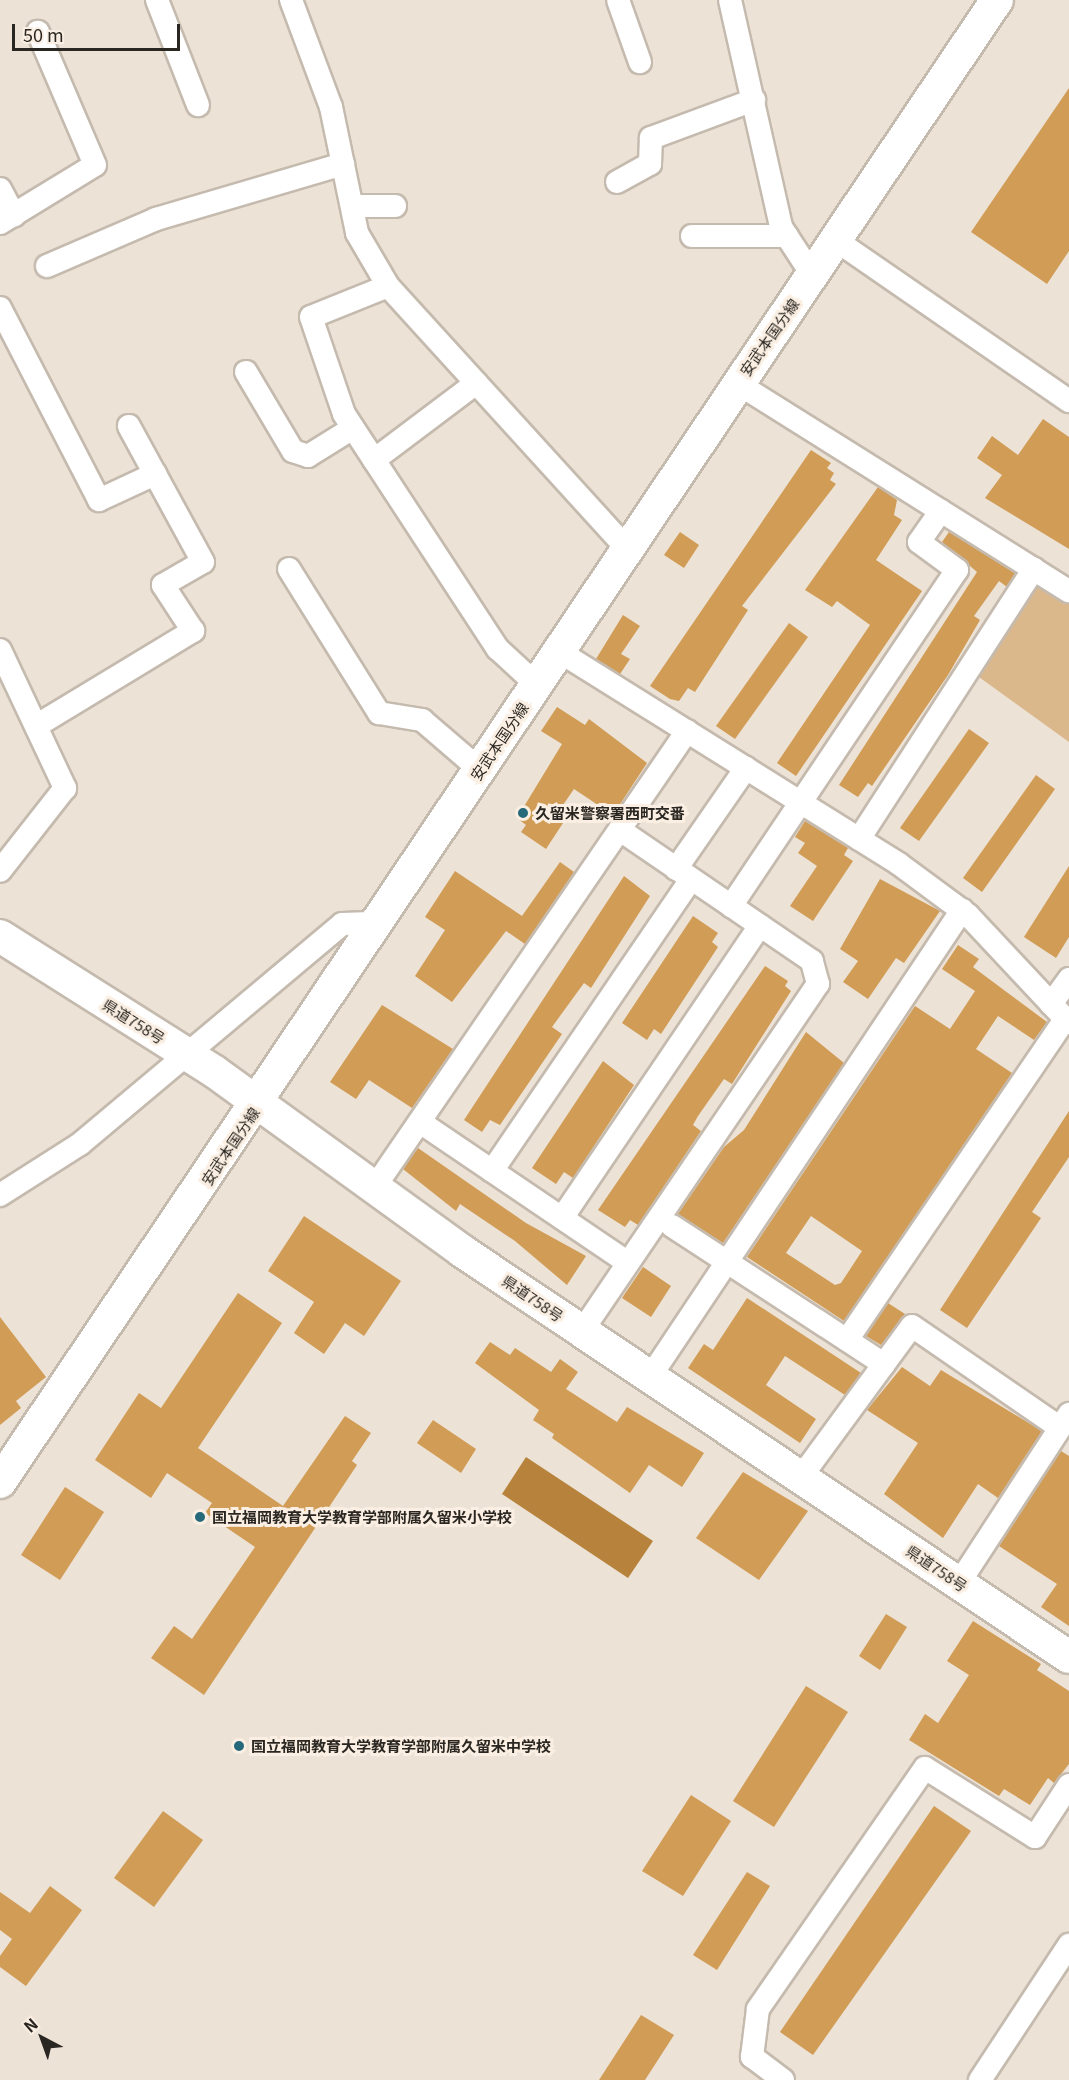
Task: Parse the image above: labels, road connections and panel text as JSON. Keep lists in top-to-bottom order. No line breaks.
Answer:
{"streets":{"main road":["安武本国分線","県道758号"]},"crossings":[["安武本国分線","県道758号"]],"places":["久留米警察署西町交番","国立福岡教育大学教育学部附属久留米小学校","国立福岡教育大学教育学部附属久留米中学校"],"scale_bar":"50 m","north":"top left"}
